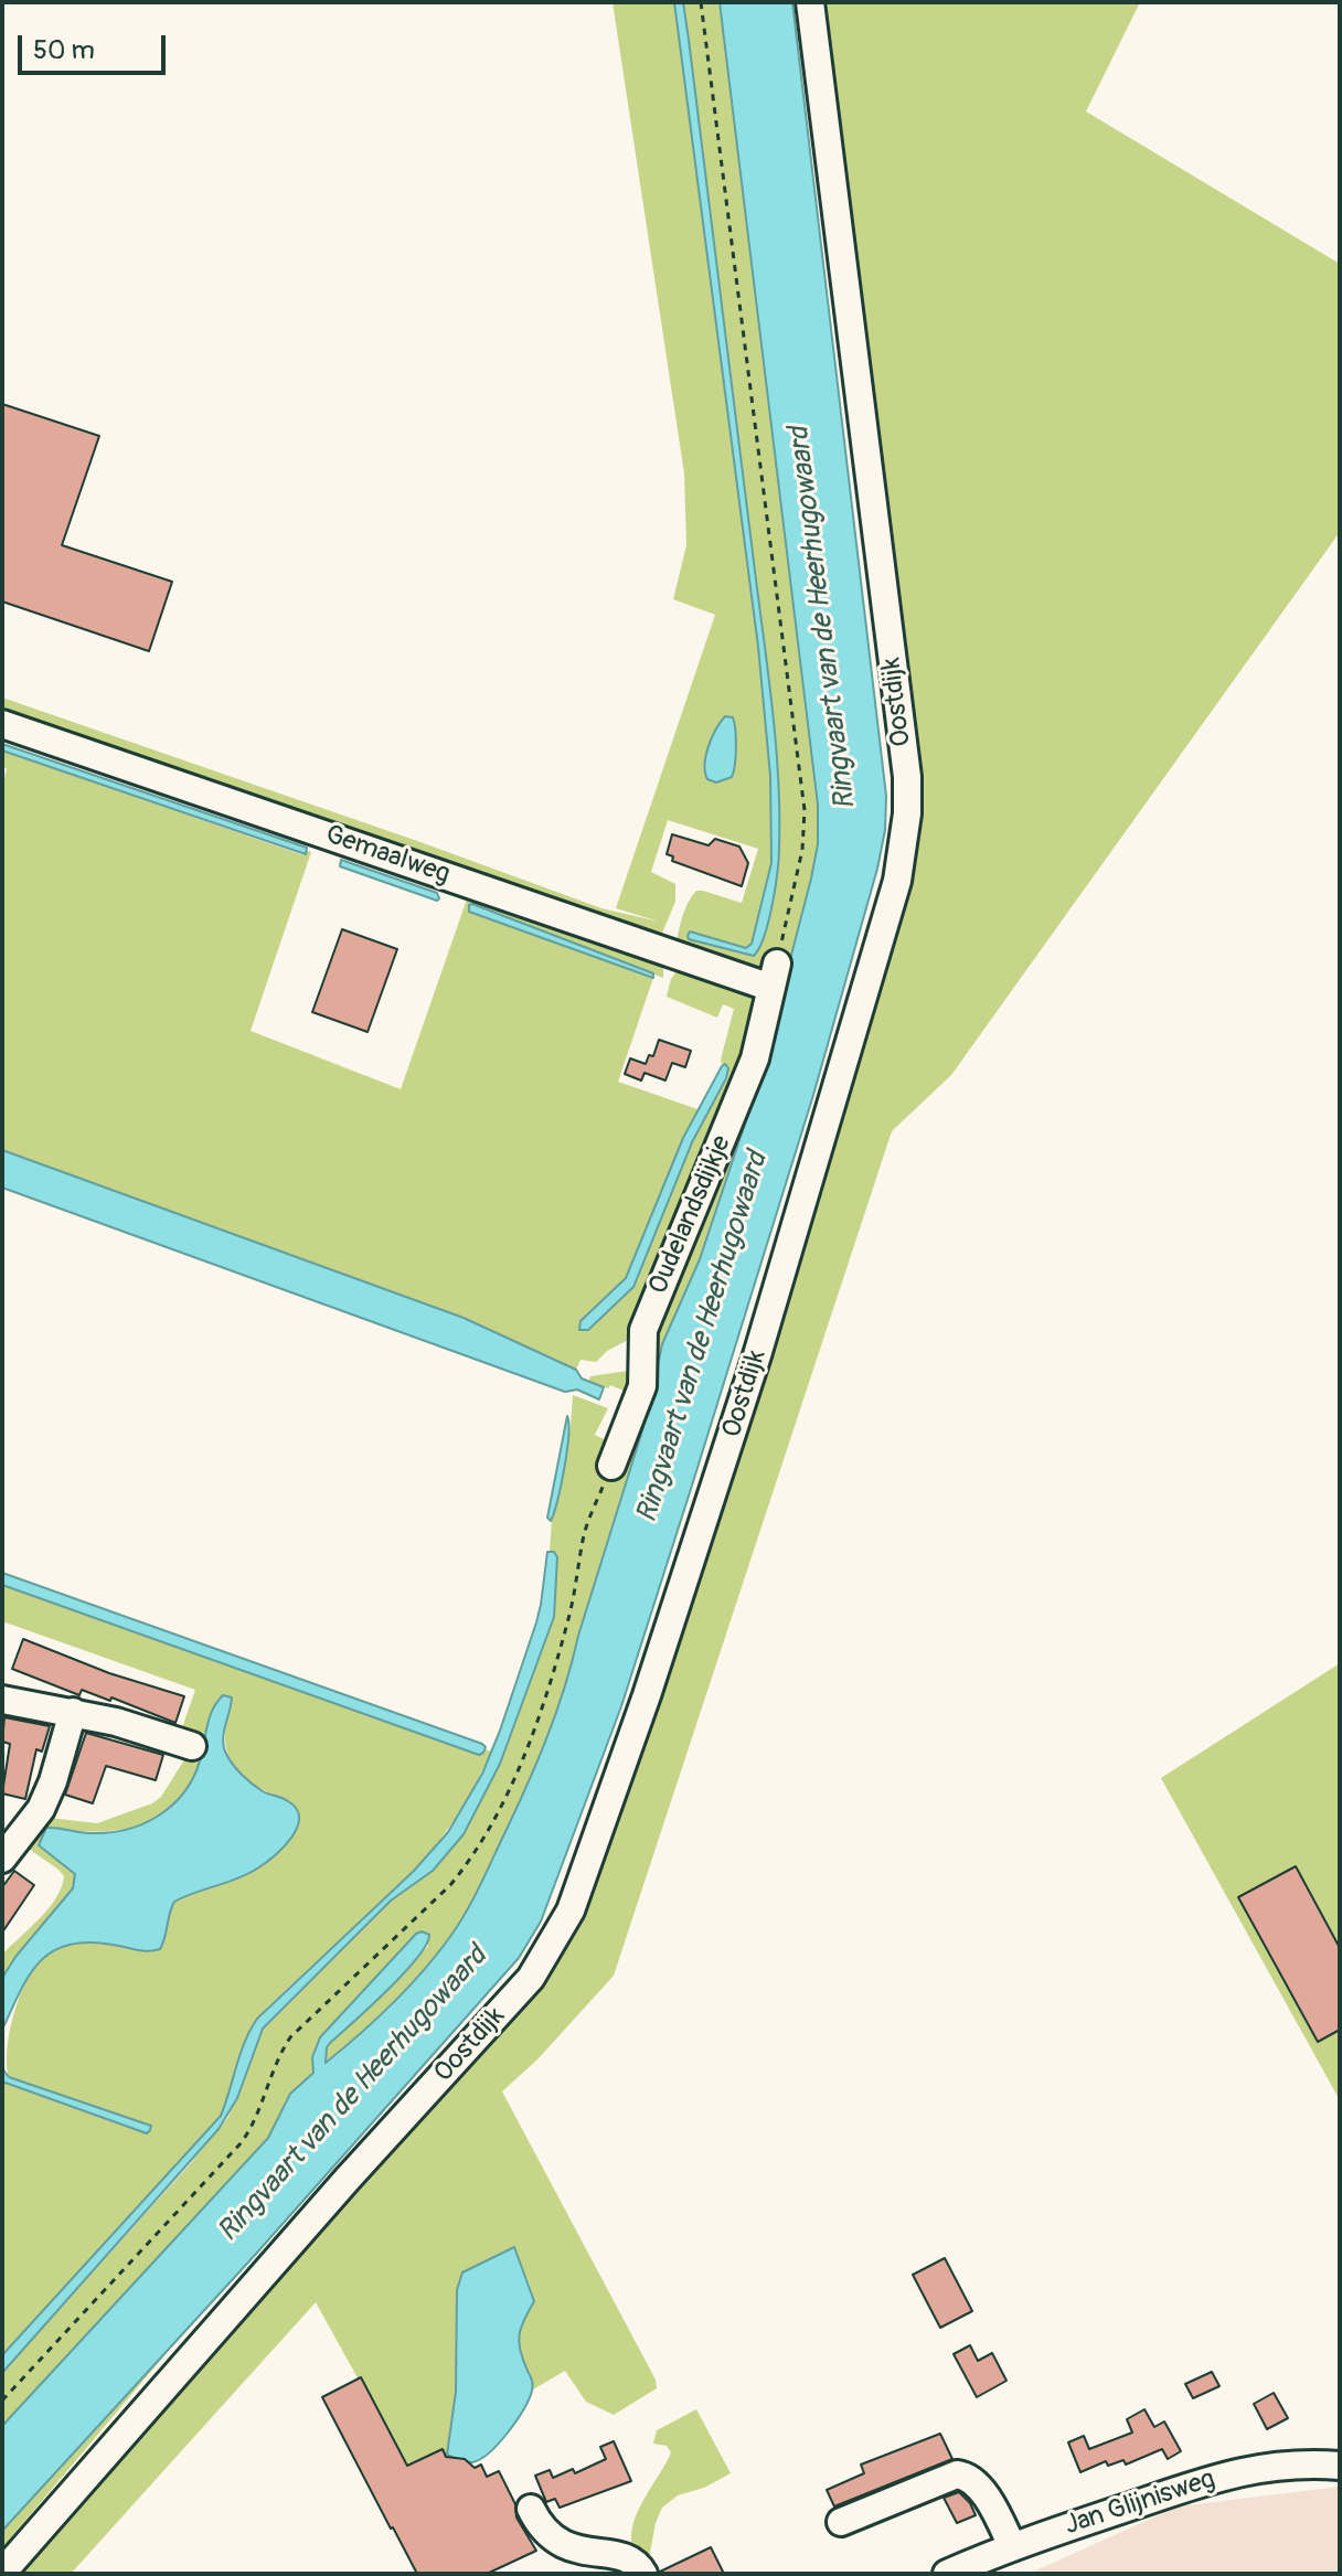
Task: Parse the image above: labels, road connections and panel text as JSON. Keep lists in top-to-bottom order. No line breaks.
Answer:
{"streets":{"street":["Oostdijk","Gemaalweg","Oudelandsdijkje","Jan Glijnisweg"]},"crossings":[["Gemaalweg","Oudelandsdijkje"]],"water":["Ringvaart van de Heerhugowaard"],"scale_bar":"50 m"}
